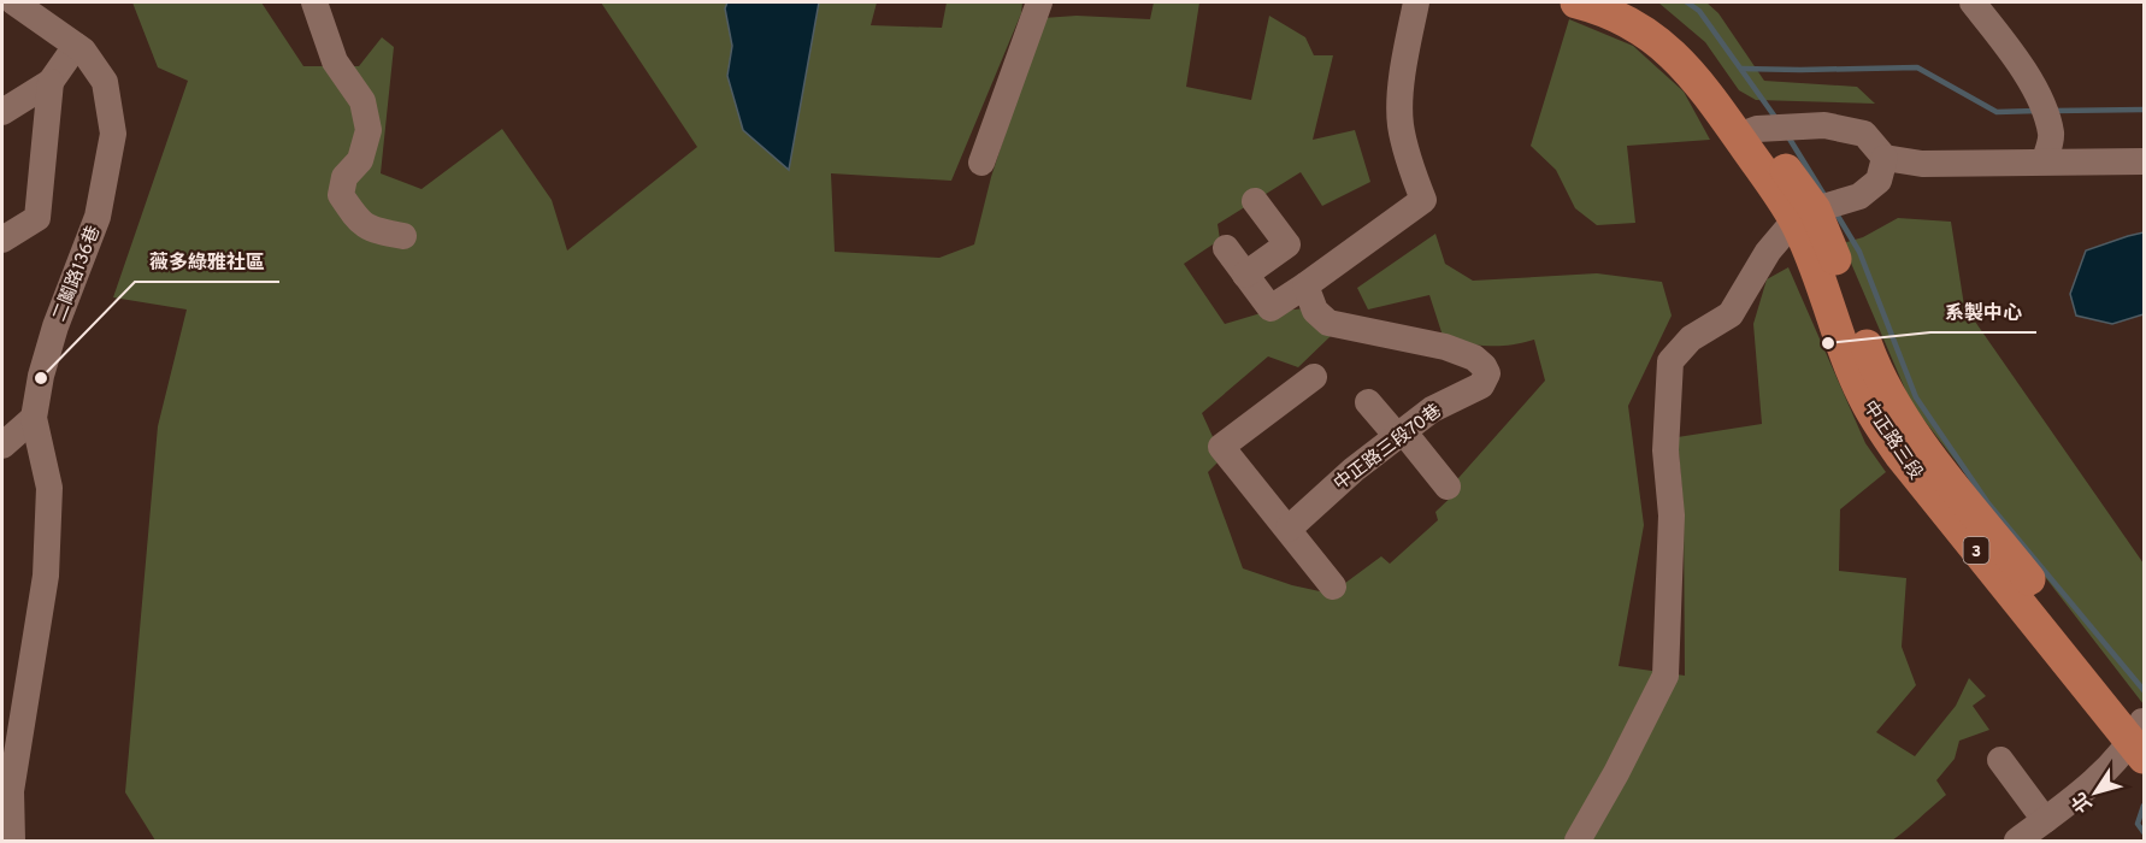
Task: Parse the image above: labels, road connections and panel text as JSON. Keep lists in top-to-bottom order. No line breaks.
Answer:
{"streets":{"main road":["中正路三段","3"],"street":["二鬮路136巷","中正路三段70巷"]},"places":["系製中心","薇多綠雅社區"],"north":"bottom left"}
